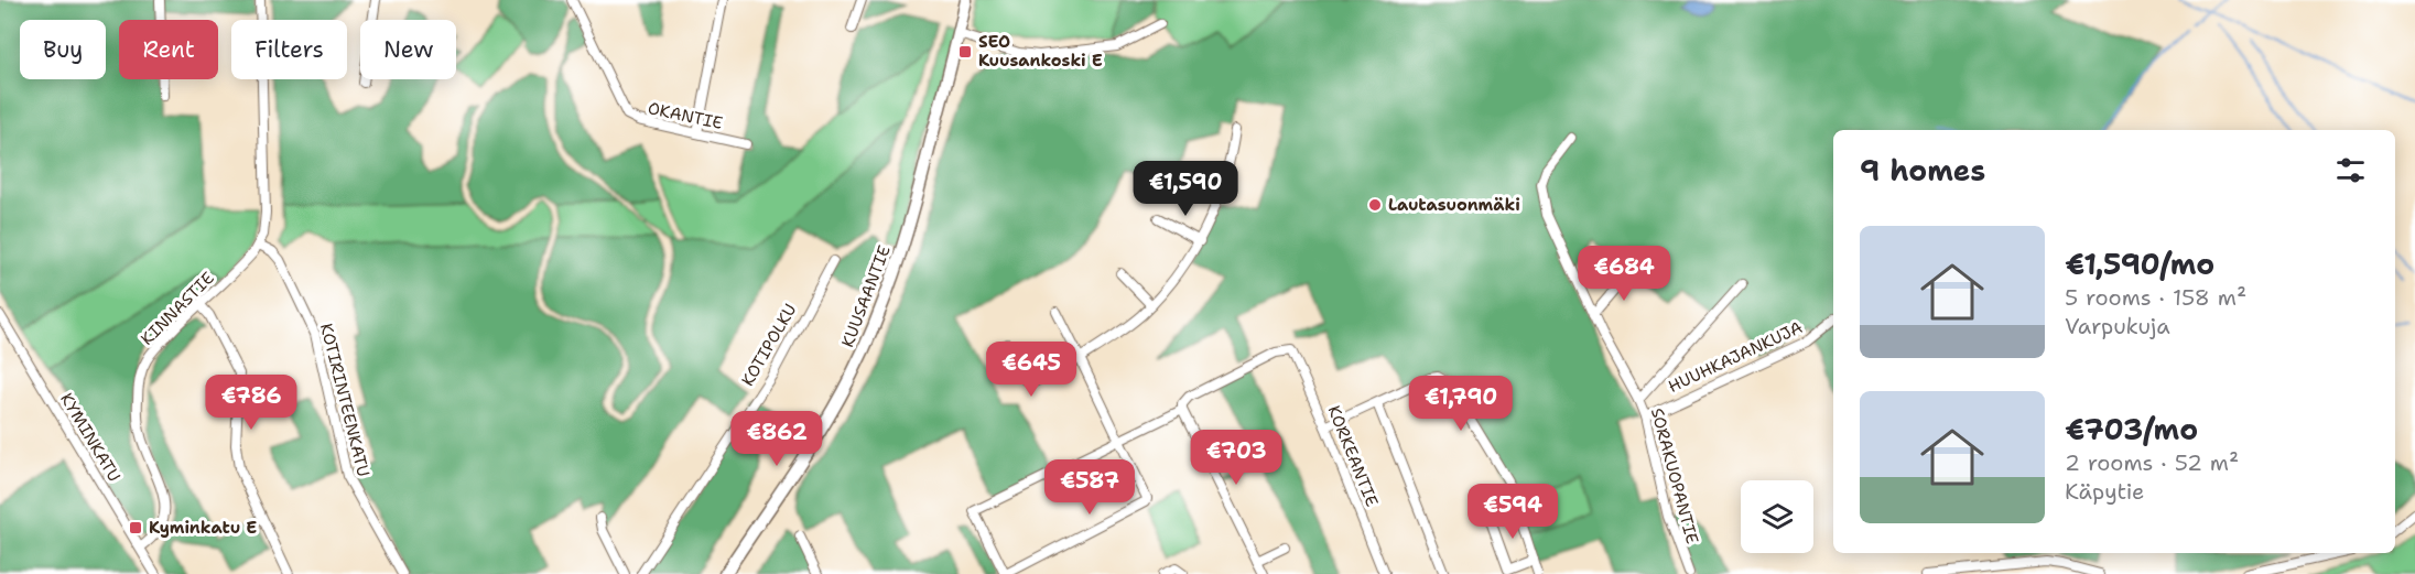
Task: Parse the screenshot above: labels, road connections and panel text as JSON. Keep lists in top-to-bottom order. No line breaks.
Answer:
{"streets":{"main road":["KUUSAANTIE"],"street":["OKANTIE","KINNASTIE","KOTIPOLKU","HUUHKAJANKUJA","KOTIRINTEENKATU","KYMINKATU","KORKEANTIE","SORAKUOPANTIE"]},"crossings":[["KINNASTIE","KOTIRINTEENKATU"],["KINNASTIE","KYMINKATU"],["HUUHKAJANKUJA","SORAKUOPANTIE"]],"places":{"transit":["SEO Kuusankoski E","Kyminkatu E"],"other":["Lautasuonmäki"]},"page":{"chip":["Buy","Rent","Filters","New"],"heading":"9 homes","price":["€1,590","€684","€645","€786","€1,790","€862","€703","€587","€594"],"list":[{"name":"€1,590/mo","note":"5 rooms · 158 m² · Varpukuja"},{"name":"€703/mo","note":"2 rooms · 52 m² · Käpytie"}]}}
